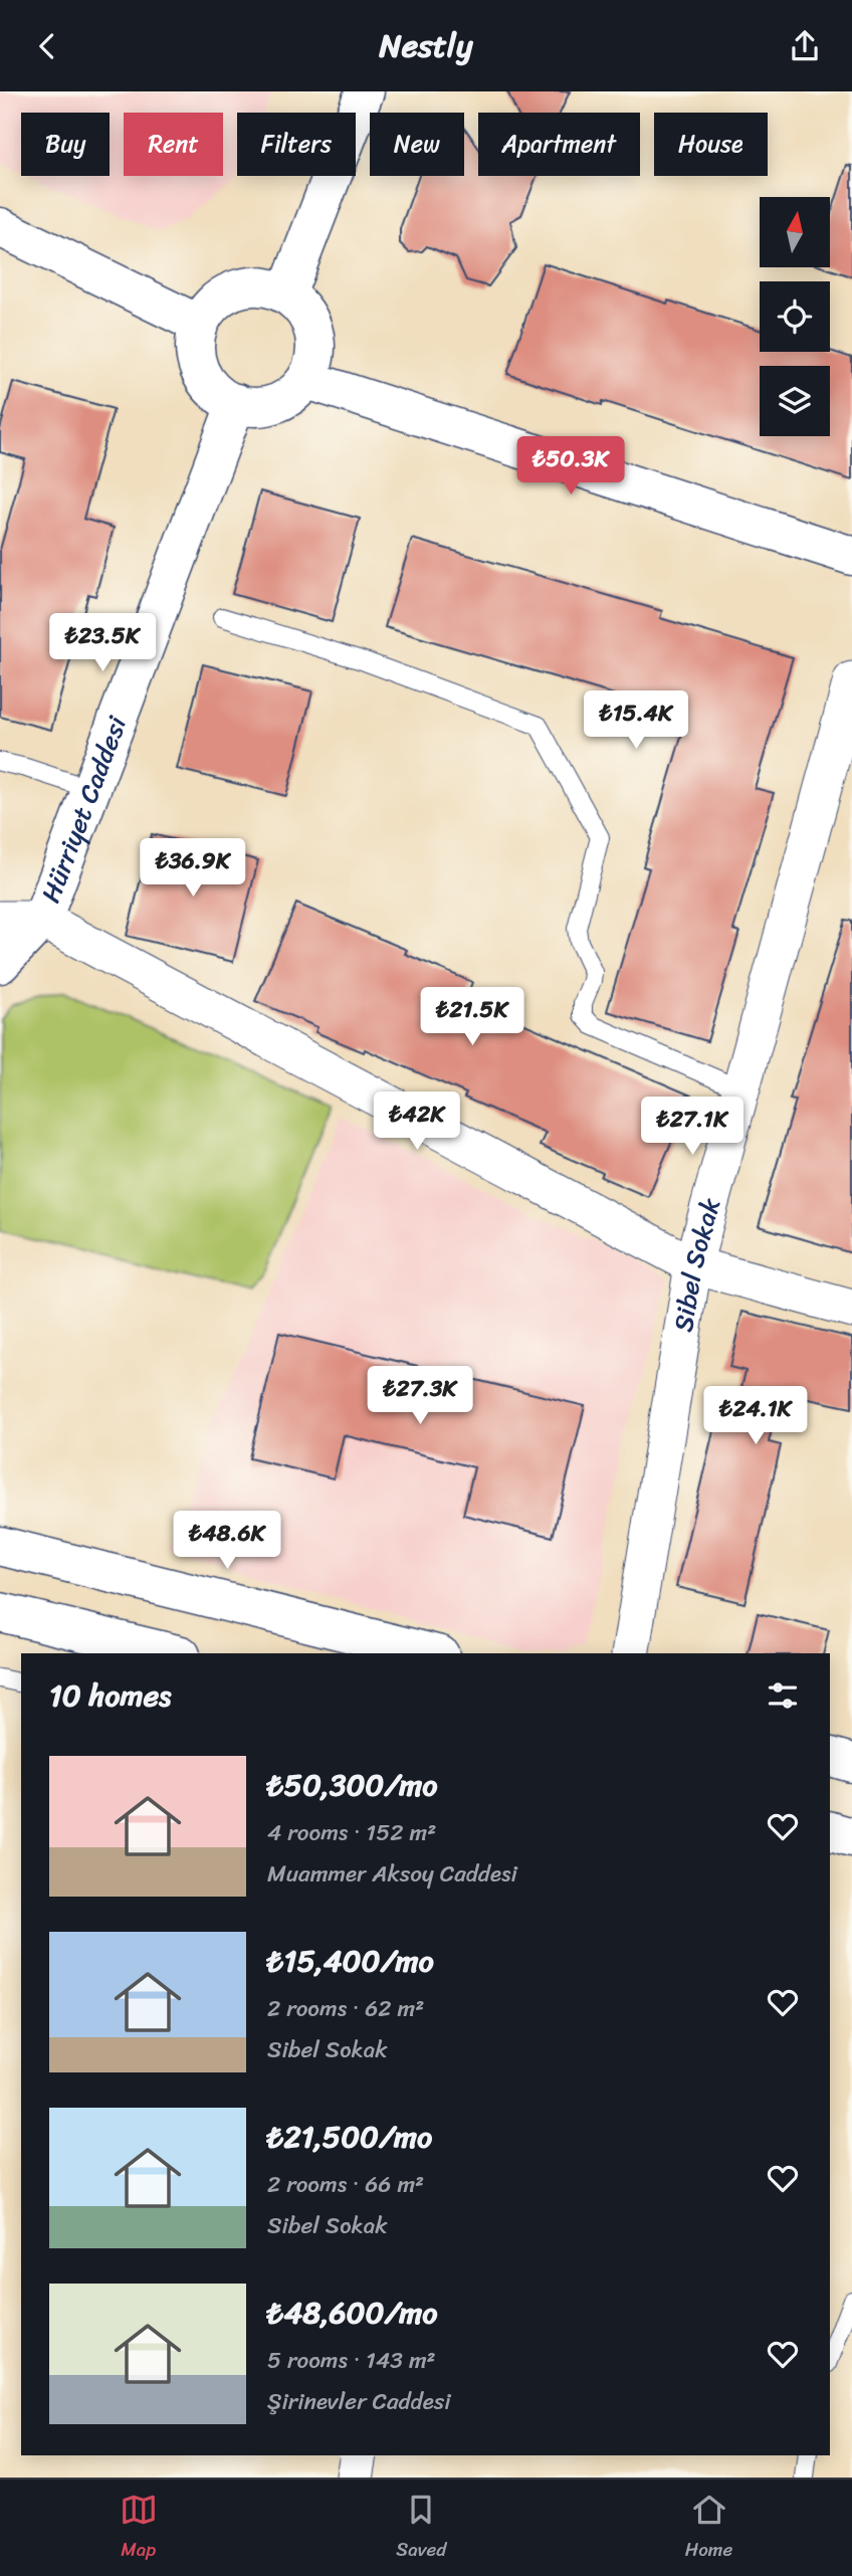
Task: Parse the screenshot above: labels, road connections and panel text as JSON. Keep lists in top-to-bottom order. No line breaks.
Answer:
{"streets":{"main road":["Hürriyet Caddesi"],"street":["Sibel Sokak"]},"north":"top","page":{"header":"Nestly","chip":["Buy","Rent","Filters","New","Apartment","House"],"price":["₺50.3K","₺23.5K","₺15.4K","₺36.9K","₺21.5K","₺42K","₺27.1K","₺27.3K","₺24.1K","₺48.6K"],"heading":"10 homes","list":[{"name":"₺50,300/mo","note":"4 rooms · 152 m² · Muammer Aksoy Caddesi"},{"name":"₺15,400/mo","note":"2 rooms · 62 m² · Sibel Sokak"},{"name":"₺21,500/mo","note":"2 rooms · 66 m² · Sibel Sokak"},{"name":"₺48,600/mo","note":"5 rooms · 143 m² · Şirinevler Caddesi"}],"tabs":["Map","Saved","Home"]}}
